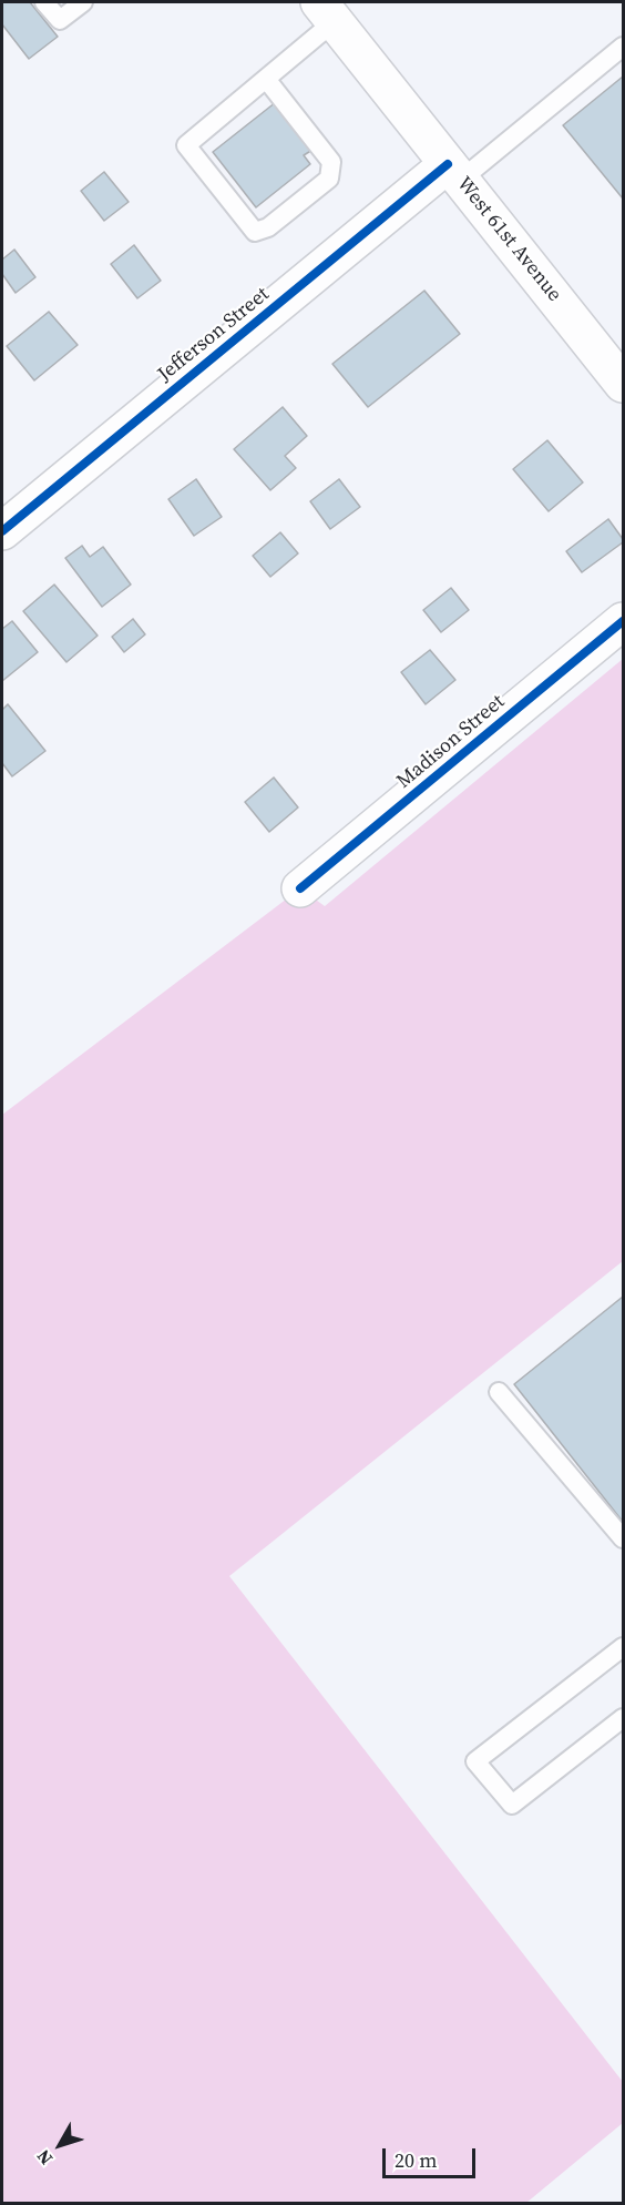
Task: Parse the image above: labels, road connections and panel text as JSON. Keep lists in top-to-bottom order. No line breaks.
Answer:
{"streets":{"street":["West 61st Avenue","Jefferson Street","Madison Street"]},"crossings":[["West 61st Avenue","Jefferson Street"]],"scale_bar":"20 m","north":"bottom left"}
